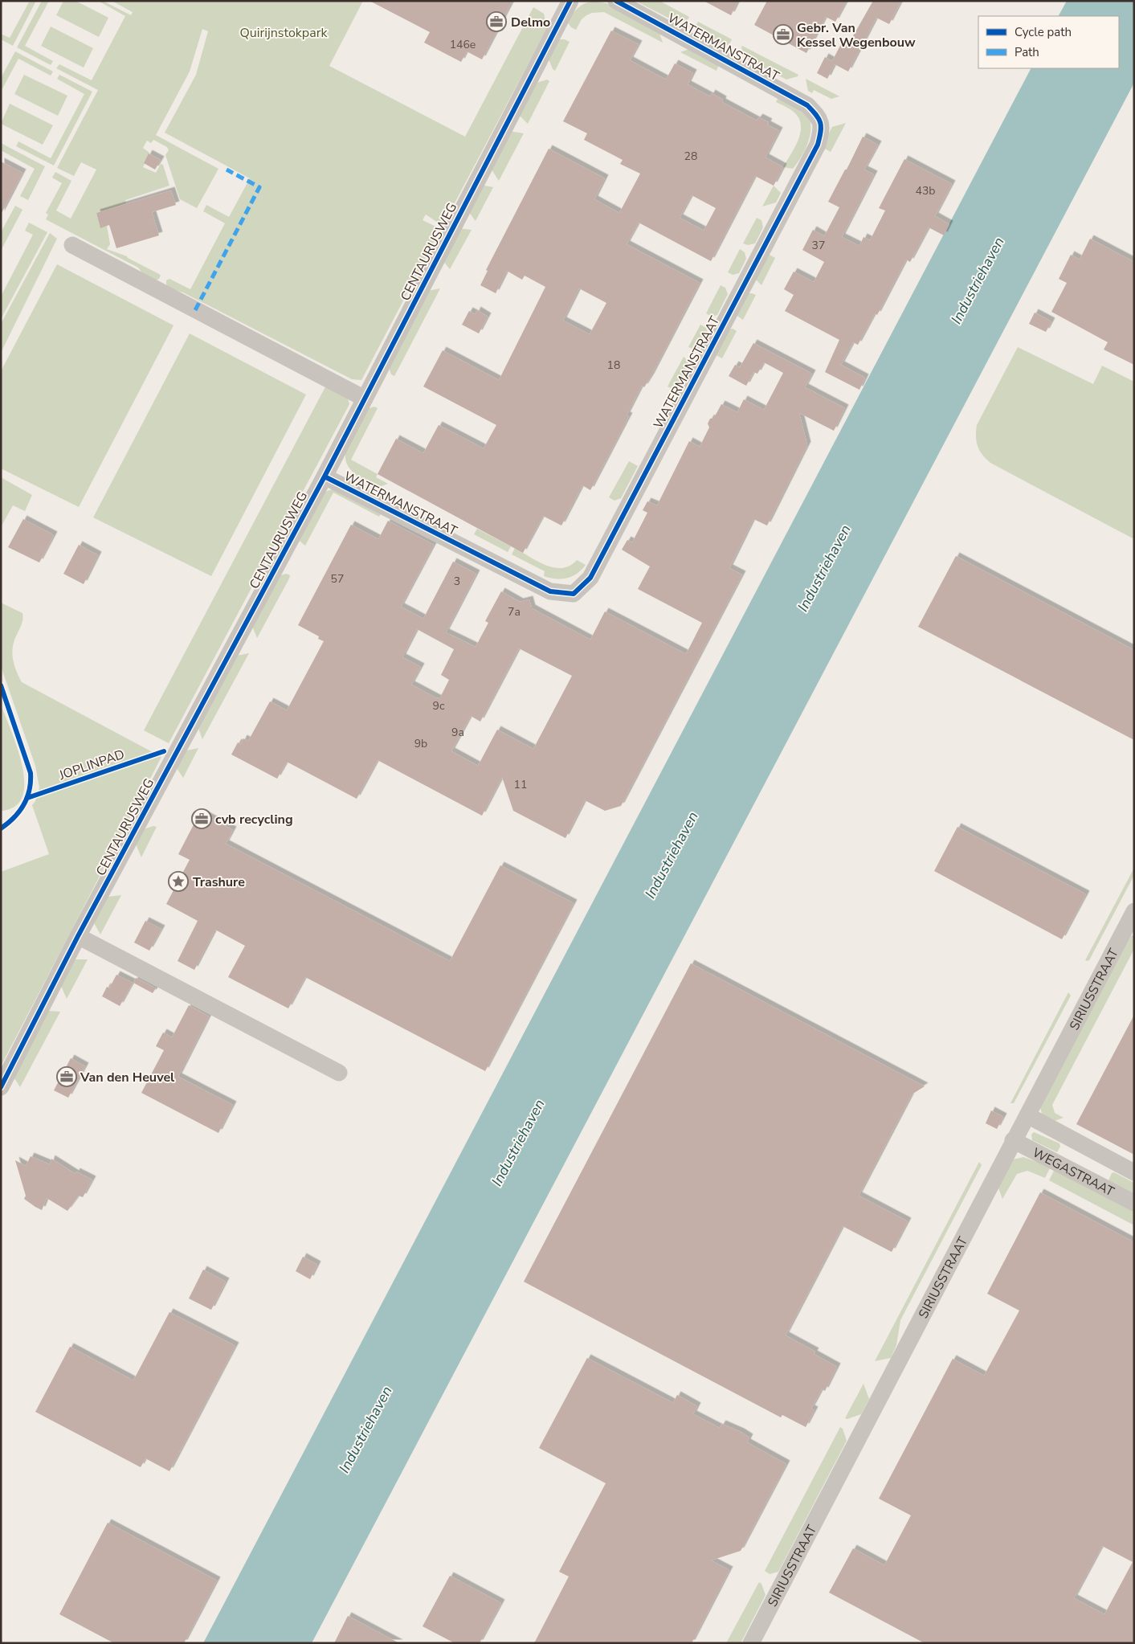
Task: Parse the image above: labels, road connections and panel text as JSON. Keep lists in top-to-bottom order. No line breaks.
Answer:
{"streets":{"street":["WATERMANSTRAAT","CENTAURUSWEG","SIRIUSSTRAAT","WEGASTRAAT"],"cycle path":["JOPLINPAD"]},"crossings":[["WATERMANSTRAAT","CENTAURUSWEG"],["SIRIUSSTRAAT","WEGASTRAAT"]],"water":["Industriehaven"],"parks":["Quirijnstokpark"],"places":{"office":["Delmo","Gebr. Van Kessel Wegenbouw","cvb recycling","Van den Heuvel"],"place":["Trashure"]},"house_numbers":["146e","28","43b","37","18","57","3","7a","9c","9a","9b","11"],"legend":["Cycle path","Path"]}
